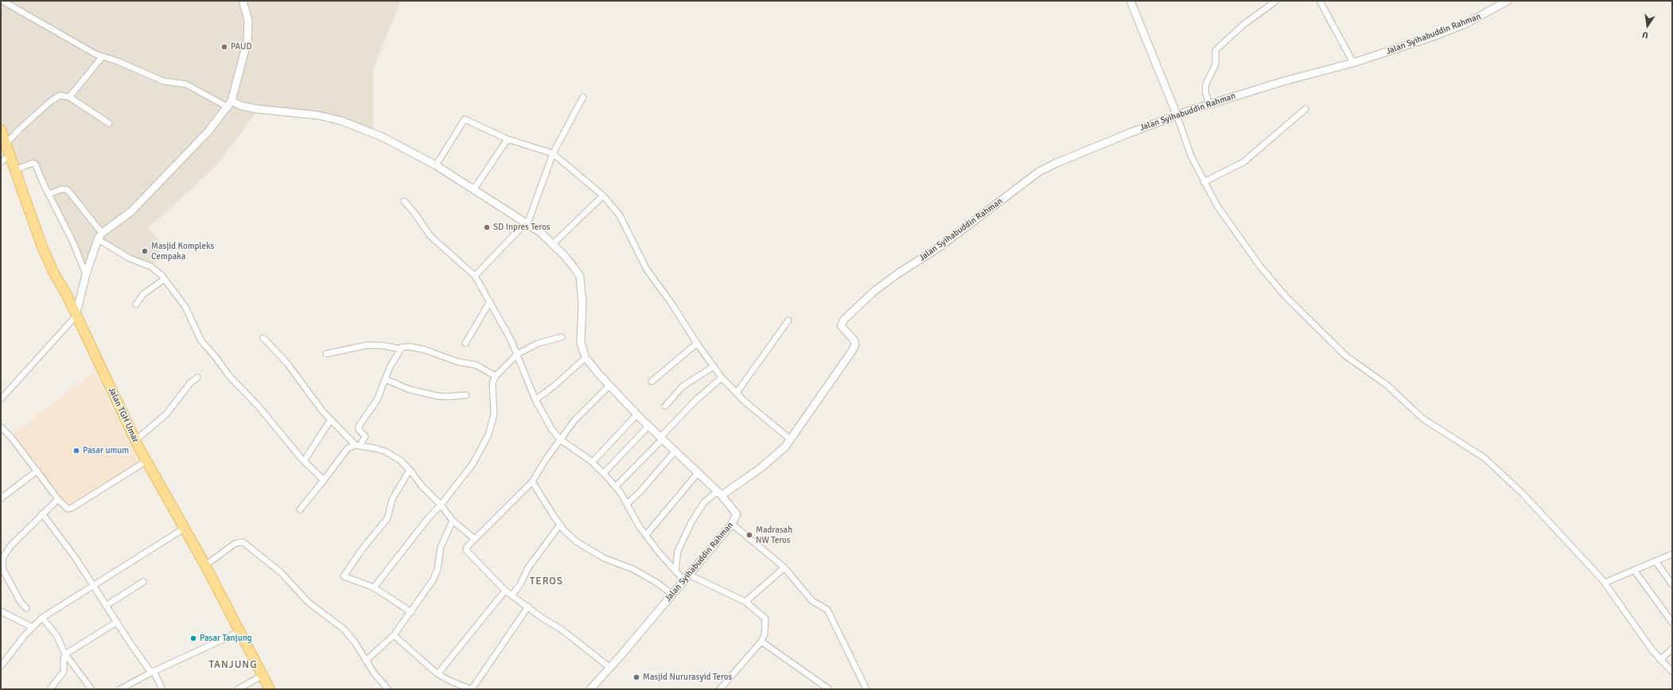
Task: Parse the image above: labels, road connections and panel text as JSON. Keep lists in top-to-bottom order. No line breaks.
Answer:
{"streets":{"main road":["Jalan TGH Umar"],"street":["Jalan Syihabuddin Rahman"]},"districts":["TEROS","TANJUNG"],"places":["PAUD","SD Inpres Teros","Masjid Kompleks Cempaka","Pasar umum","Madrasah NW Teros","Pasar Tanjung","Masjid Nururasyid Teros"],"north":"bottom"}
